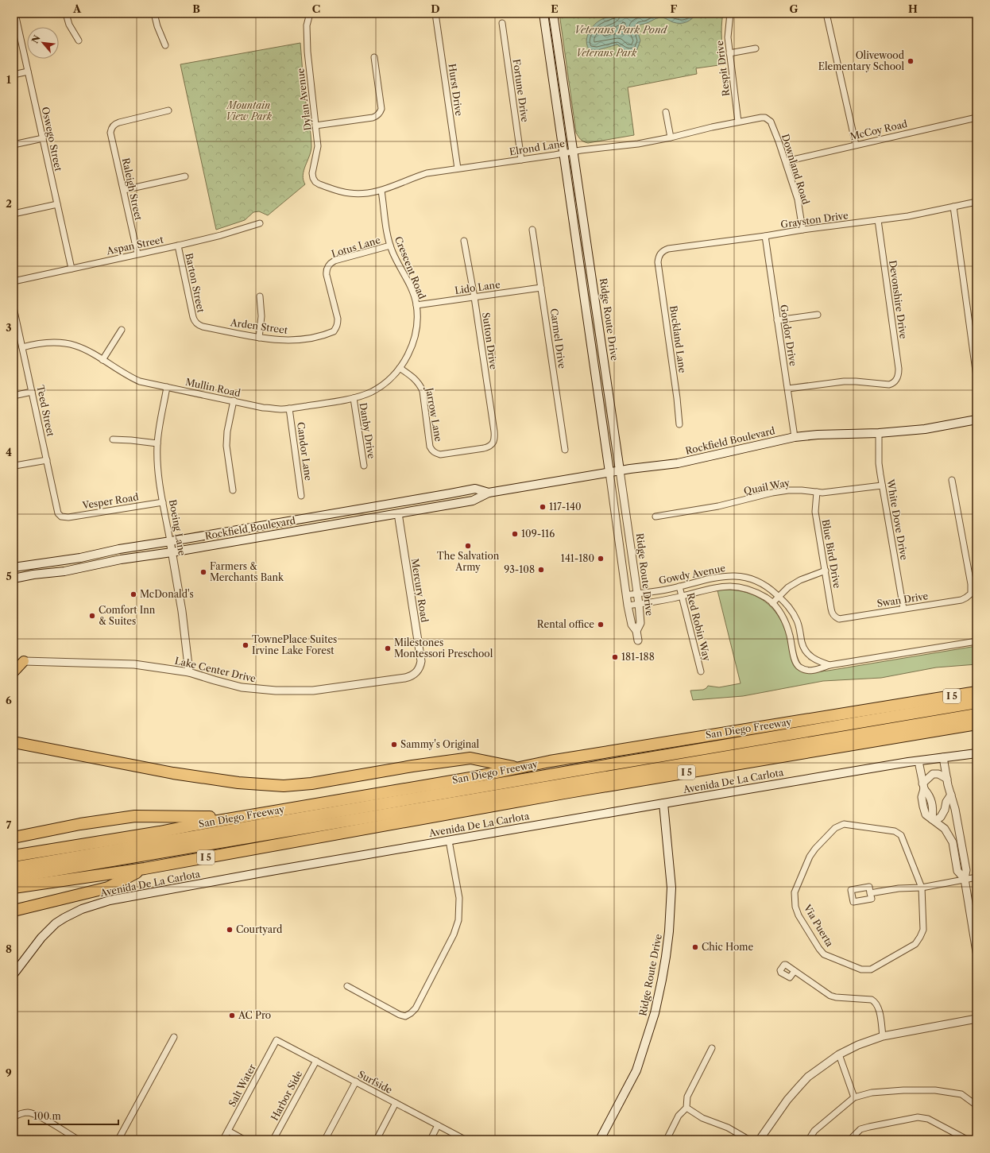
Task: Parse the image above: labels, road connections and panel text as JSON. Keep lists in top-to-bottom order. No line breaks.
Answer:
{"streets":{"highway":["I 5","San Diego Freeway"],"main road":["Ridge Route Drive","Rockfield Boulevard","Avenida De La Carlota"],"street":["Respit Drive","Hurst Drive","Fortune Drive","Dylan Avenue","McCoy Road","Oswego Street","Elrond Lane","Downland Road","Raleigh Street","Grayston Drive","Aspan Street","Lotus Lane","Crescent Road","Barton Street","Lido Lane","Devonshire Drive","Arden Street","Gondor Drive","Carmel Drive","Buckland Lane","Sutton Drive","Mullin Road","Teed Street","Jarrow Lane","Danby Drive","Candor Lane","Quail Way","Vesper Road","White Dove Drive","Boeing Lane","Blue Bird Drive","Gowdy Avenue","Mercury Road","Swan Drive","Red Robin Way","Lake Center Drive","Via Puerta","Surfside","Salt Water","Harbor Side"]},"crossings":[["Respit Drive","Elrond Lane"],["Hurst Drive","Elrond Lane"],["Fortune Drive","Elrond Lane"],["Dylan Avenue","Elrond Lane"],["McCoy Road","Downland Road"],["Oswego Street","Aspan Street"],["Elrond Lane","Downland Road"],["Elrond Lane","Crescent Road"],["Elrond Lane","Ridge Route Drive"],["Downland Road","Grayston Drive"],["Raleigh Street","Aspan Street"],["Grayston Drive","Devonshire Drive"],["Grayston Drive","Gondor Drive"],["Grayston Drive","Buckland Lane"],["Aspan Street","Barton Street"],["Lotus Lane","Crescent Road"],["Lotus Lane","Arden Street"],["Crescent Road","Lido Lane"],["Crescent Road","Mullin Road"],["Crescent Road","Jarrow Lane"],["Barton Street","Arden Street"],["Lido Lane","Carmel Drive"],["Lido Lane","Sutton Drive"],["Devonshire Drive","Gondor Drive"],["Ridge Route Drive","Rockfield Boulevard"],["Ridge Route Drive","Gowdy Avenue"],["Ridge Route Drive","Avenida De La Carlota"],["Gondor Drive","Rockfield Boulevard"],["Sutton Drive","Jarrow Lane"],["Mullin Road","Teed Street"],["Mullin Road","Jarrow Lane"],["Mullin Road","Danby Drive"],["Mullin Road","Candor Lane"],["Mullin Road","Boeing Lane"],["Teed Street","Vesper Road"],["Rockfield Boulevard","White Dove Drive"],["Rockfield Boulevard","Boeing Lane"],["Rockfield Boulevard","Mercury Road"],["Quail Way","White Dove Drive"],["Quail Way","Blue Bird Drive"],["Vesper Road","Boeing Lane"],["White Dove Drive","Swan Drive"],["Boeing Lane","Lake Center Drive"],["Blue Bird Drive","Swan Drive"],["Gowdy Avenue","Red Robin Way"],["Mercury Road","Lake Center Drive"],["Surfside","Salt Water"],["Surfside","Harbor Side"]],"water":["Veterans Park Pond"],"parks":["Veterans Park","Mountain View Park"],"places":["Olivewood Elementary School","117-140","109-116","The Salvation Army","141-180","93-108","Farmers & Merchants Bank","McDonald's","Comfort Inn & Suites","Rental office","TownePlace Suites Irvine Lake Forest","Milestones Montessori Preschool","181-188","Sammy's Original","Courtyard","Chic Home","AC Pro"],"scale_bar":"100 m","north":"top left","grid":{"columns":["A","B","C","D","E","F","G","H"],"rows":["1","2","3","4","5","6","7","8","9"]}}
